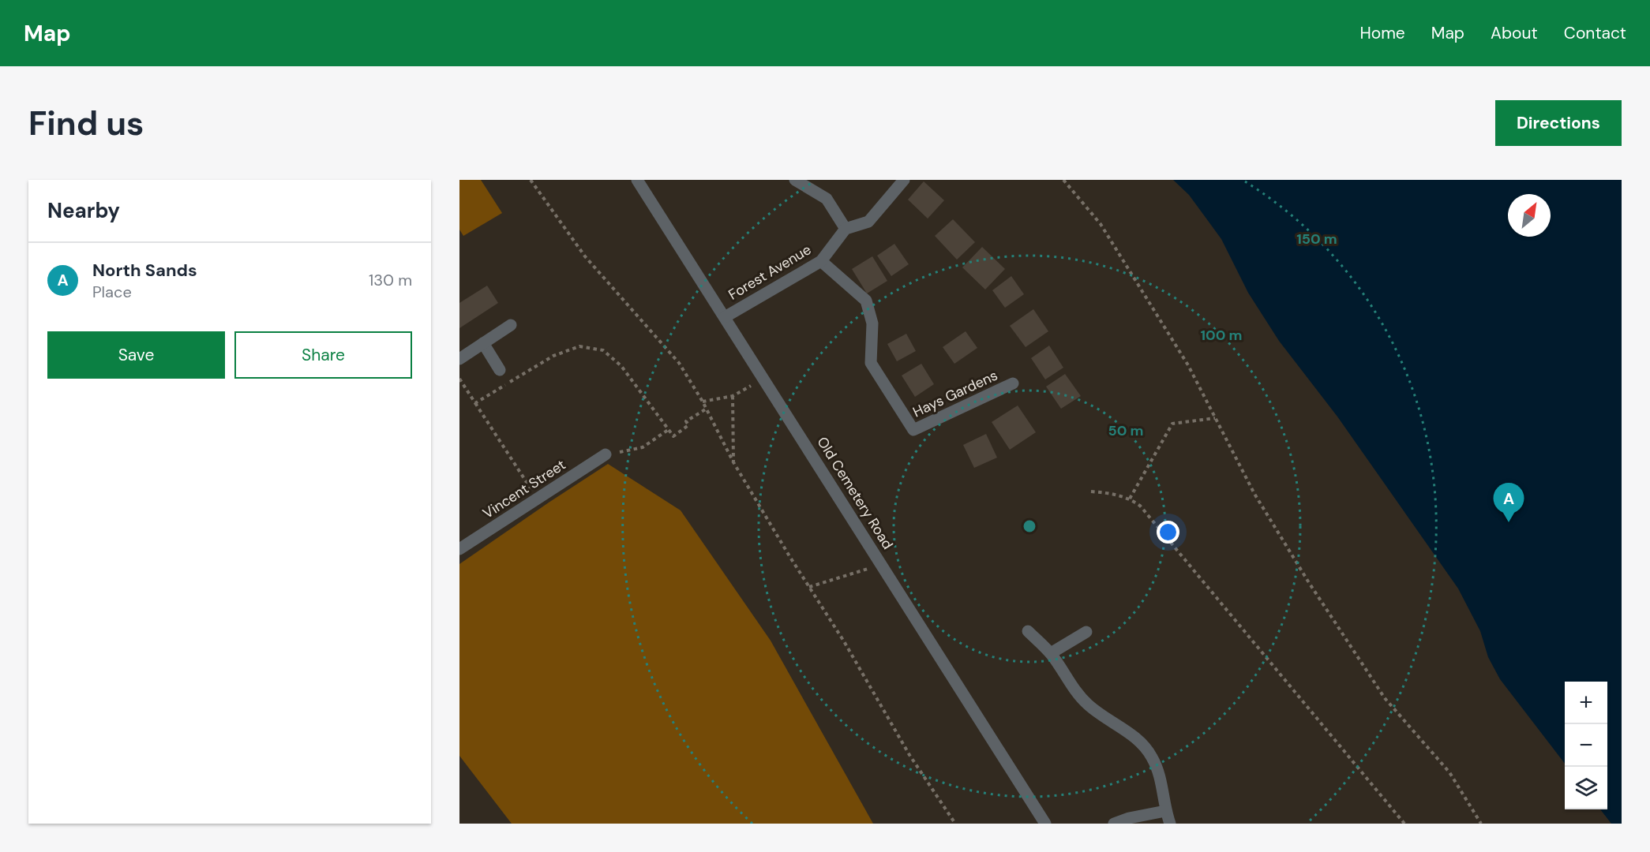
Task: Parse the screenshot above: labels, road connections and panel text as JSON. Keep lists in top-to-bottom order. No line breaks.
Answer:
{"streets":{"street":["Forest Avenue","Hays Gardens","Vincent Street","Old Cemetery Road"]},"crossings":[["Forest Avenue","Hays Gardens"],["Forest Avenue","Old Cemetery Road"]],"north":"top right","page":{"header":"Map","nav":["Home","Map","About","Contact"],"buttons":["Directions",["Save","Share"]],"title":"Find us","heading":"Nearby","list":[{"mark":"A","name":"North Sands","note":"Place","value":"130 m"}],"pins":"A","map_buttons":["+","−"]},"rings":["150 m","100 m","50 m"]}
